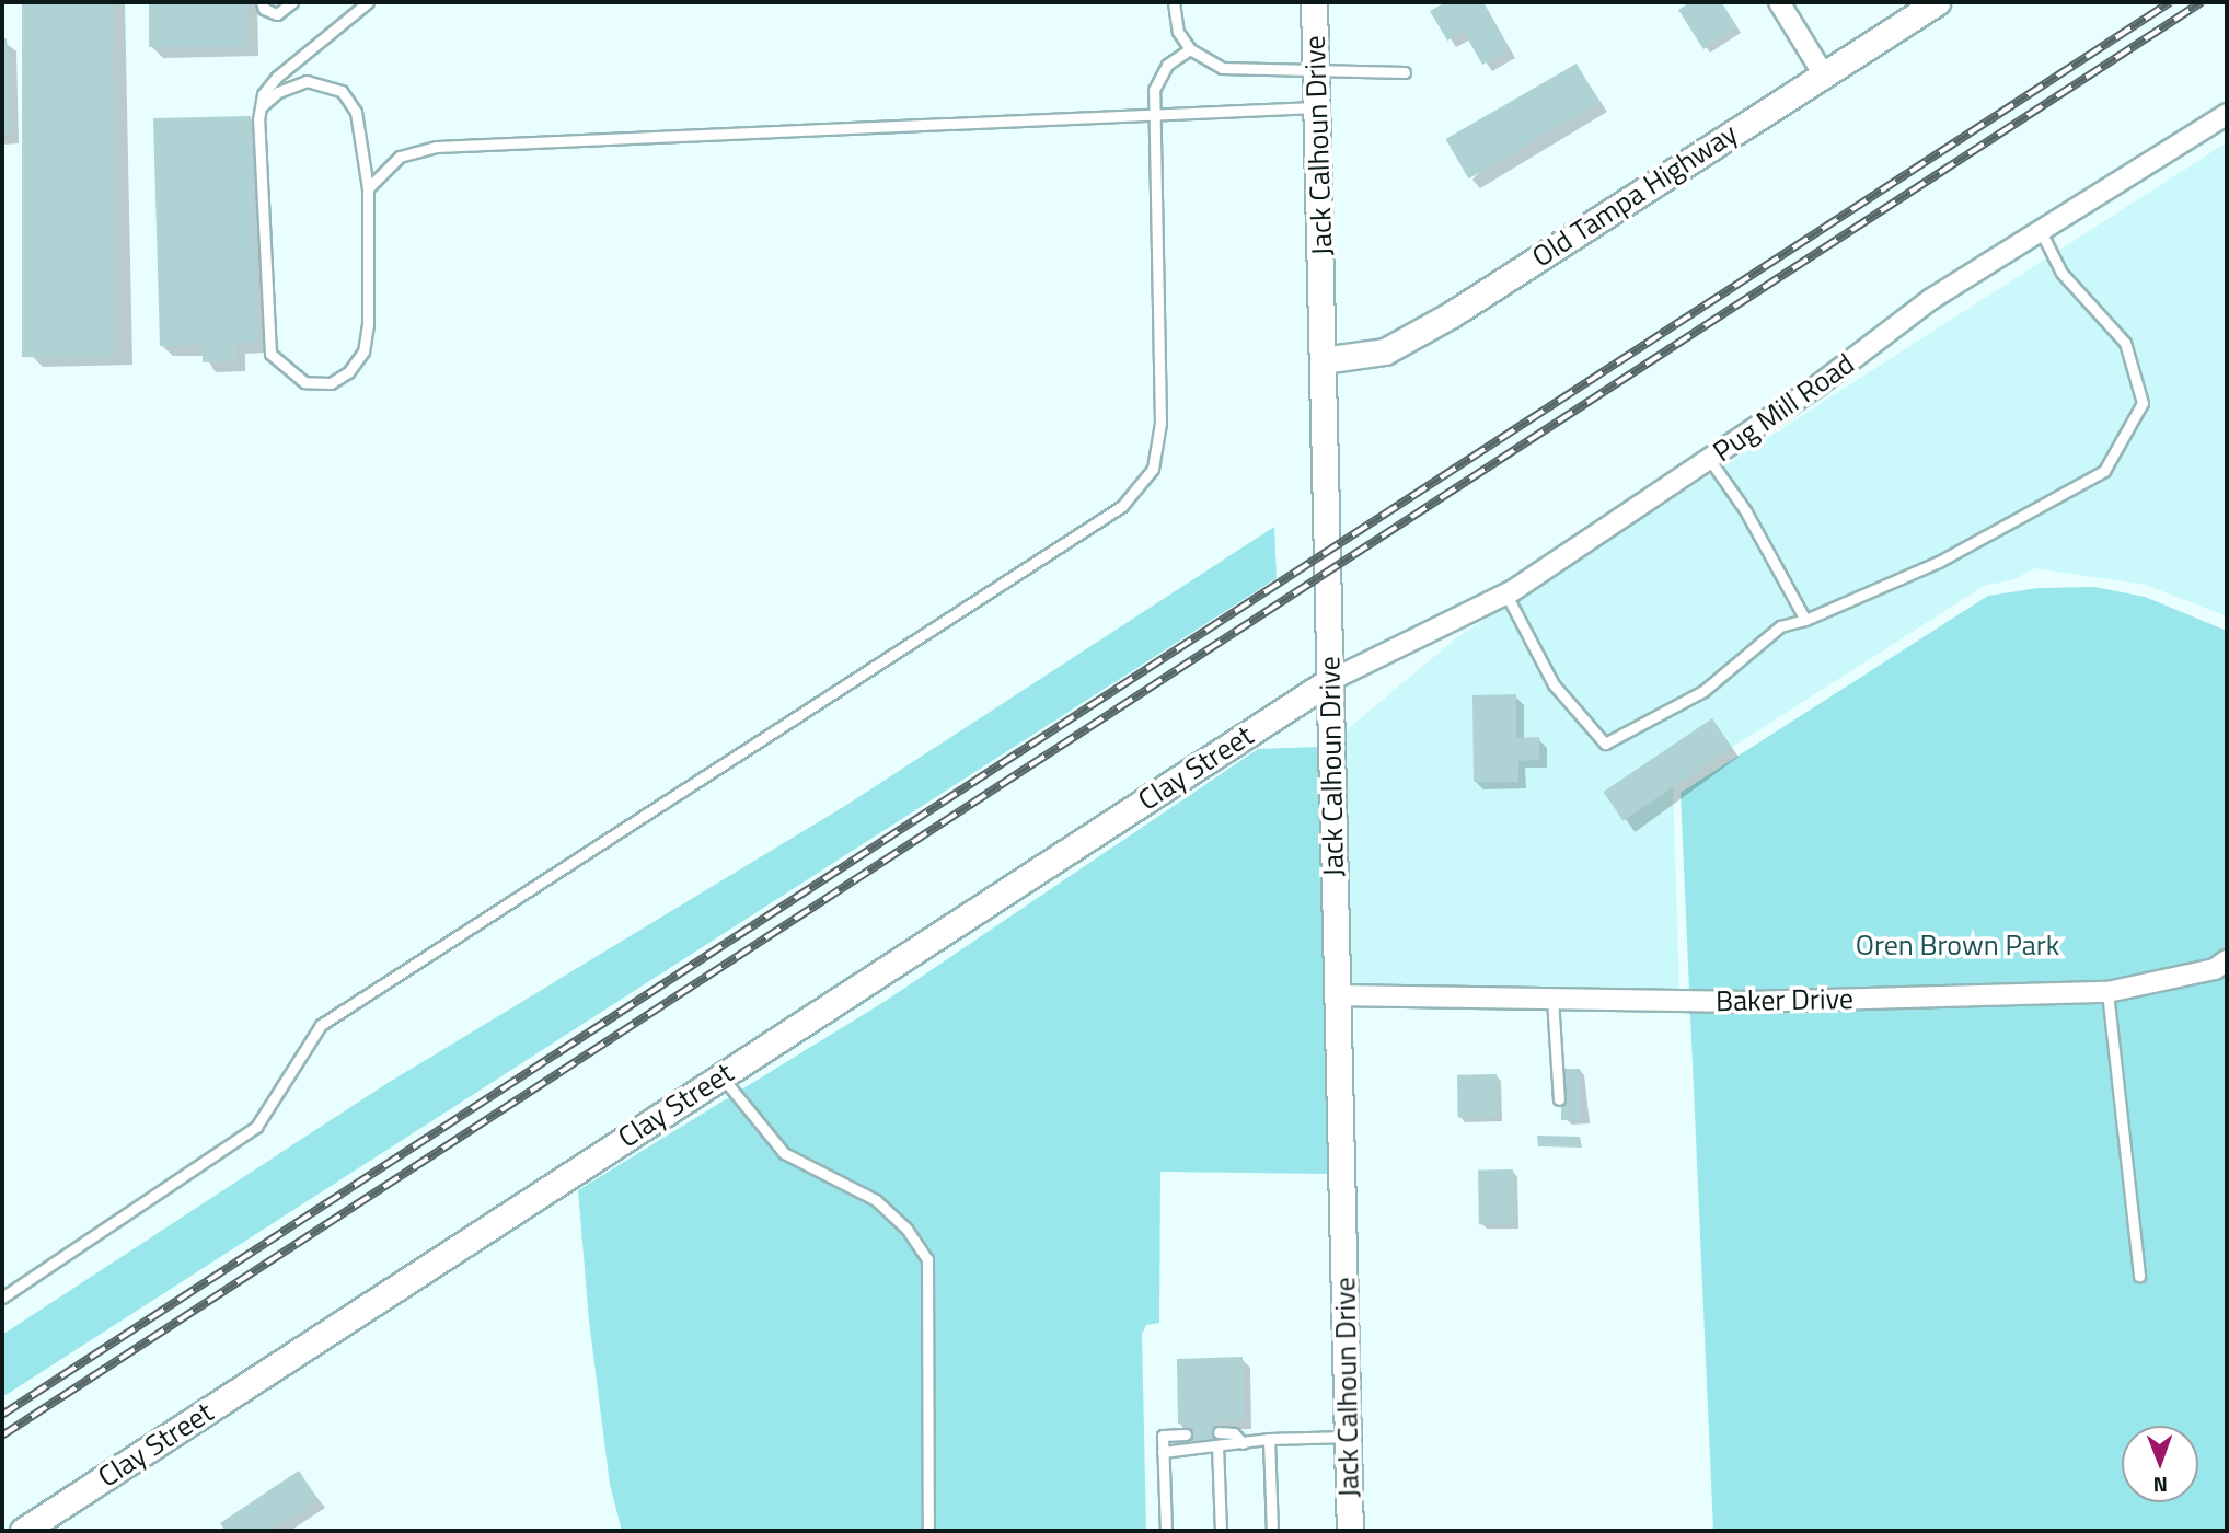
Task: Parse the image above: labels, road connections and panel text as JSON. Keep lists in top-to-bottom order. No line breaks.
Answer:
{"streets":{"street":["Jack Calhoun Drive","Old Tampa Highway","Pug Mill Road","Clay Street","Baker Drive"]},"crossings":[["Jack Calhoun Drive","Old Tampa Highway"],["Jack Calhoun Drive","Pug Mill Road"],["Jack Calhoun Drive","Clay Street"],["Jack Calhoun Drive","Baker Drive"],["Pug Mill Road","Clay Street"]],"parks":["Oren Brown Park"],"north":"bottom"}
